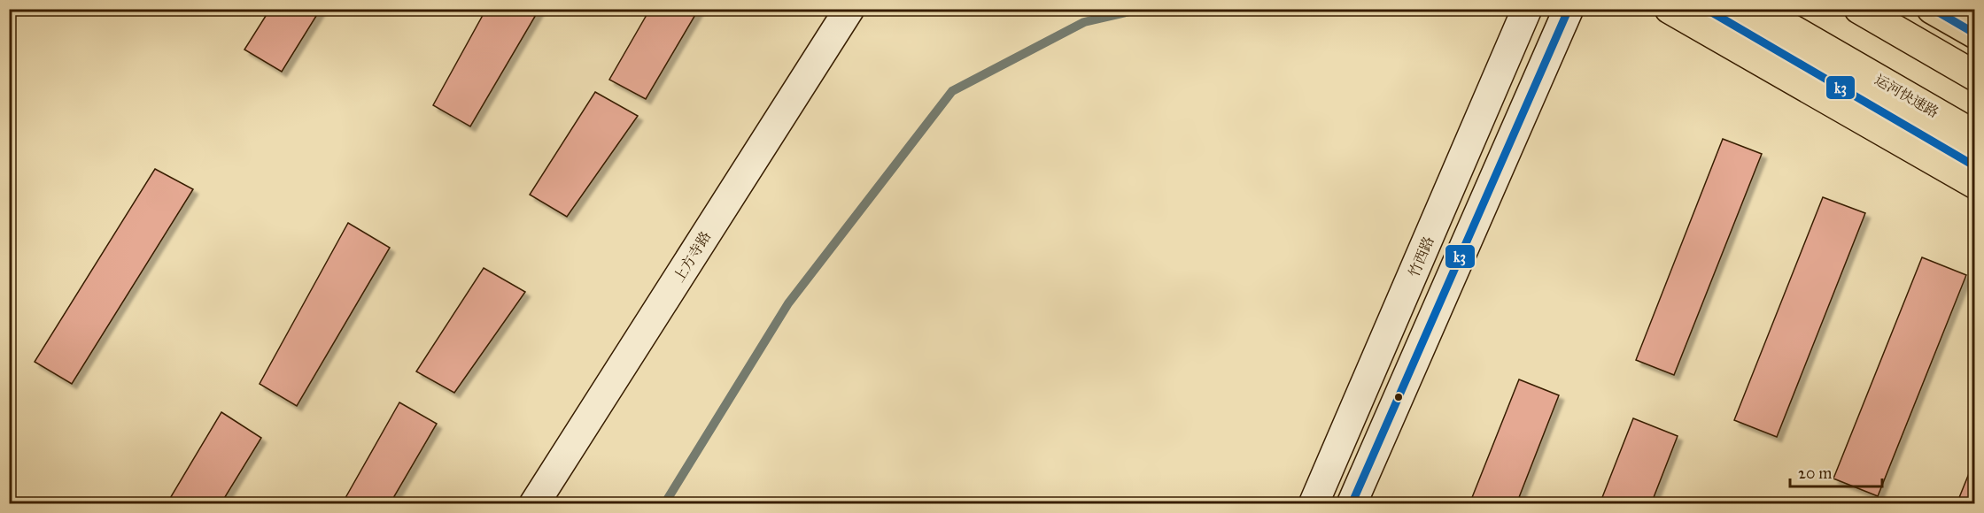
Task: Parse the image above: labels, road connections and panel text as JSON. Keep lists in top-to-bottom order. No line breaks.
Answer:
{"streets":{"main road":["运河快速路","上方寺路","竹西路"]},"lines":["transit line k3"],"scale_bar":"20 m"}
